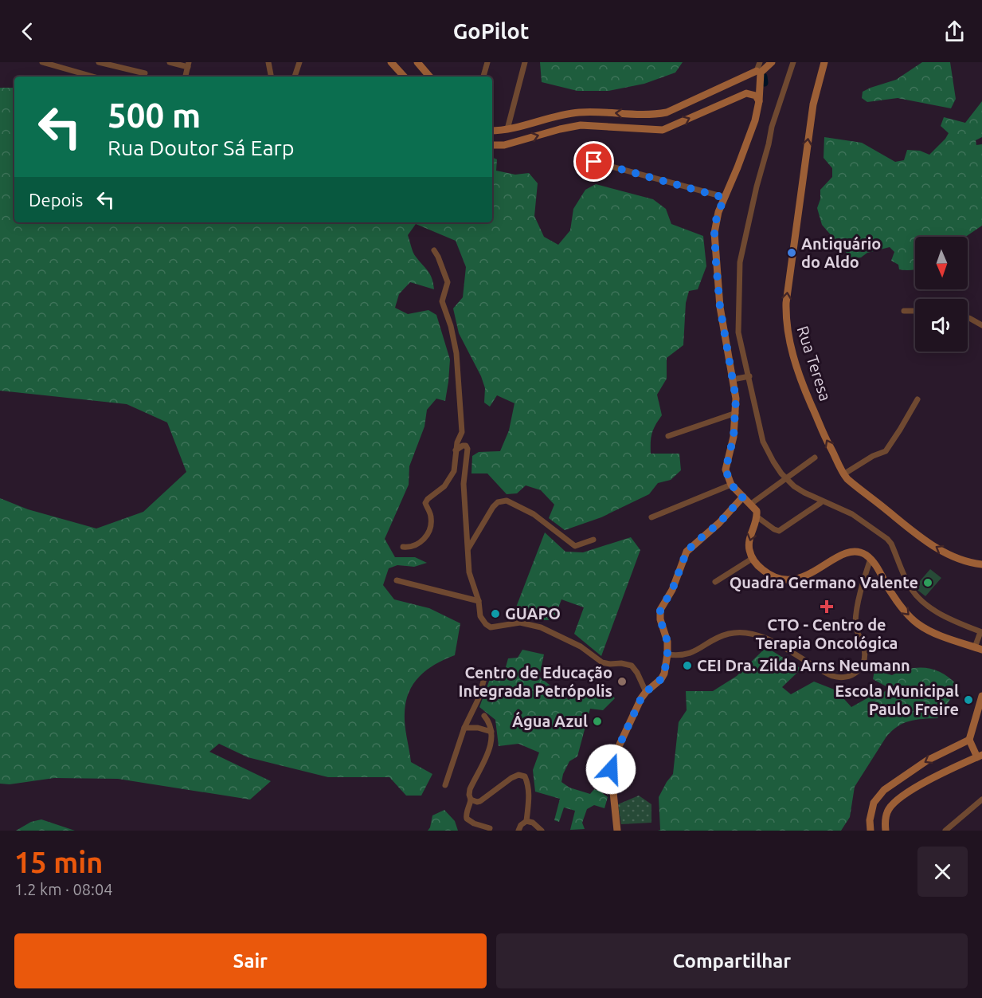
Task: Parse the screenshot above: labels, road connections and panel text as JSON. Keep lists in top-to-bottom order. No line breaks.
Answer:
{"streets":{"main road":["Rua Teresa"]},"one_way":["Rua Teresa"],"places":{"other":["Antiquário do Aldo","Quadra Germano Valente","GUAPO","CEI Dra. Zilda Arns Neumann","Centro de Educação Integrada Petrópolis","Escola Municipal Paulo Freire","Água Azul"],"health":["CTO - Centro de Terapia Oncológica"]},"north":"bottom","page":{"header":"GoPilot","turn":["500 m","Rua Doutor Sá Earp"],"then":"Depois","heading":["15 min","1.2 km · 08:04"],"buttons":["Sair","Compartilhar"]}}
